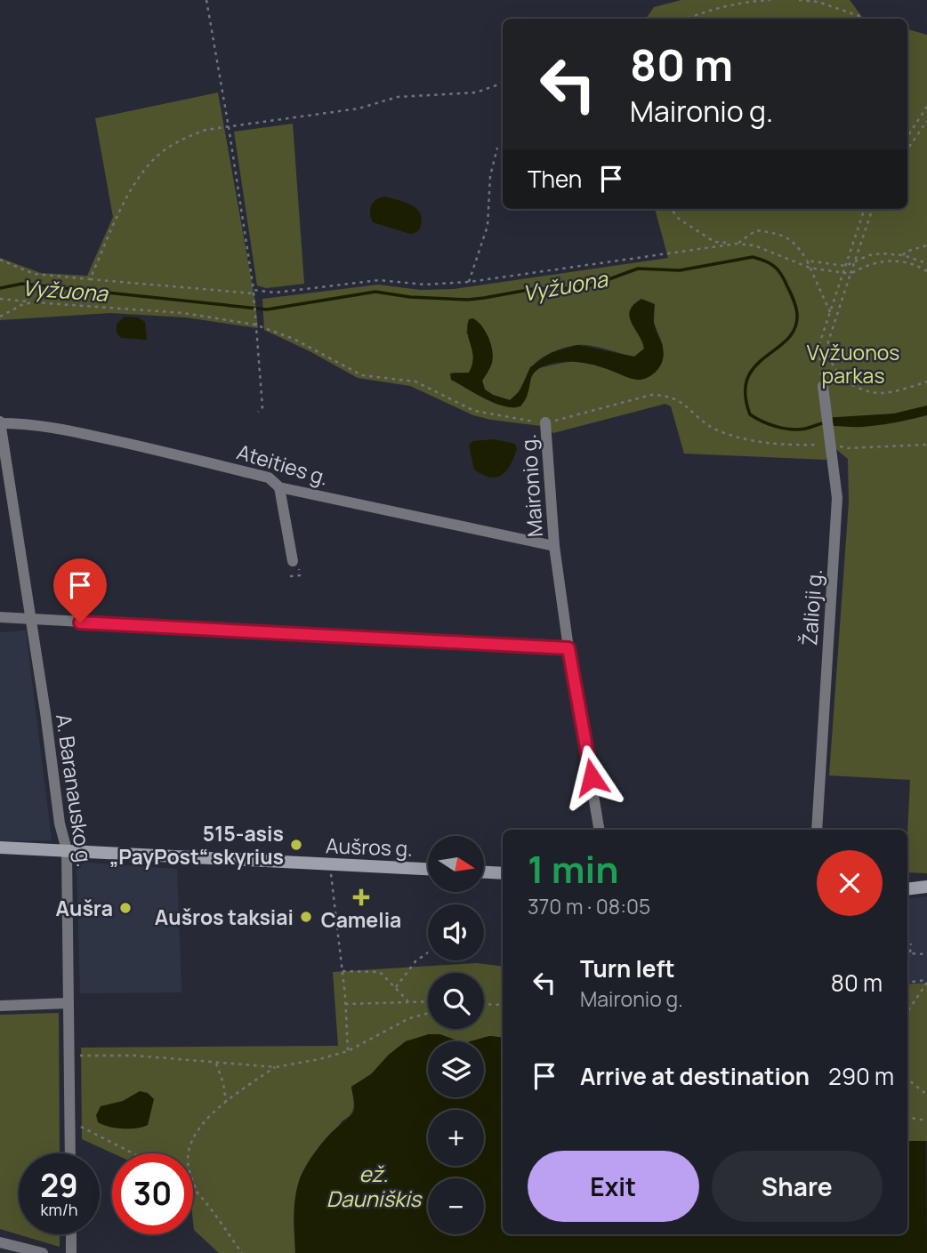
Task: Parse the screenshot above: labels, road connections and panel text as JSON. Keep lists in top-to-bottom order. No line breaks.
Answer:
{"streets":{"street":["Ateities g.","Maironio g.","Žalioji g.","A. Baranausko g.","Aušros g."]},"crossings":[["Ateities g.","Maironio g."],["Ateities g.","A. Baranausko g."],["A. Baranausko g.","Aušros g."]],"water":["Vyžuona","ež. Dauniškis"],"parks":["Vyžuonos parkas"],"places":{"other":["515-asis „PayPost“ skyrius","Aušra","Aušros taksiai"],"health":["Camelia"]},"north":"right","page":{"turn":["80 m","Maironio g."],"then":"Then","heading":["1 min","370 m · 08:05"],"map_buttons":["+","−"],"list":[{"name":"Turn left","note":"Maironio g.","value":"80 m"},{"name":"Arrive at destination","value":"290 m"}],"buttons":["Exit","Share"],"speed":"29 km/h","limit":"30"}}
